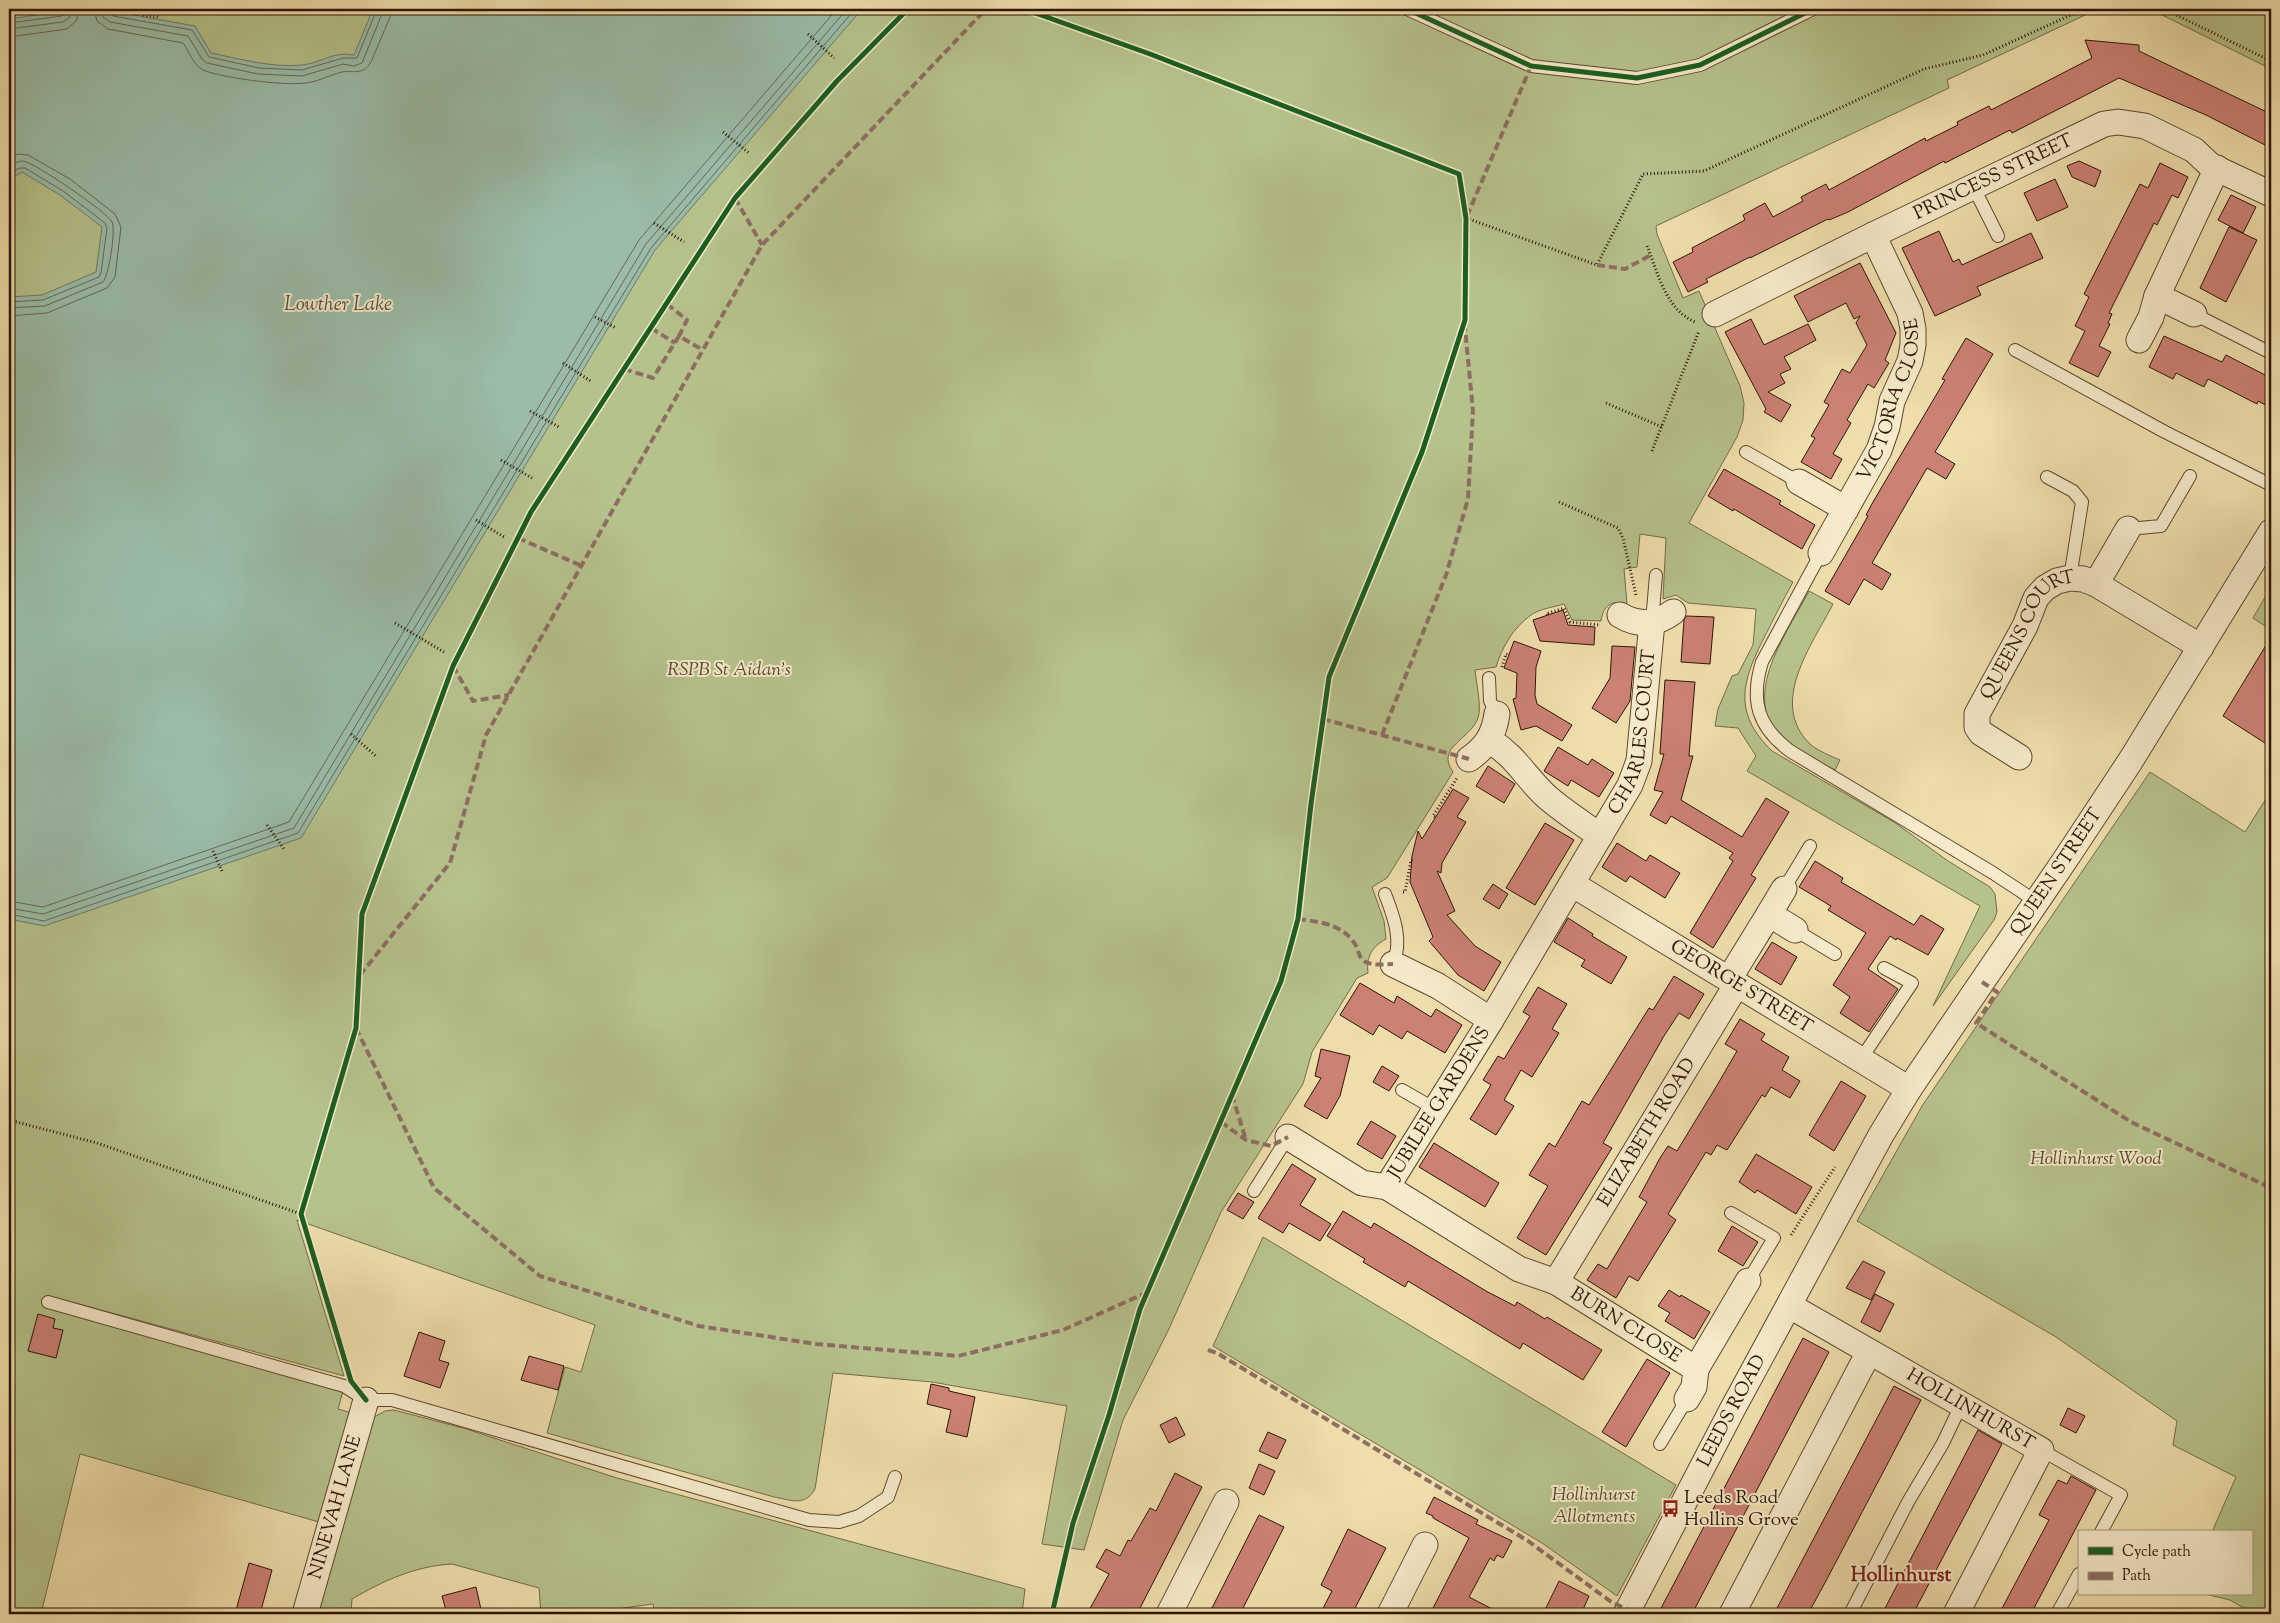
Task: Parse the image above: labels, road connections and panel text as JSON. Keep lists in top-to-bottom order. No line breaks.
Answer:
{"streets":{"street":["PRINCESS STREET","VICTORIA CLOSE","QUEENS COURT","CHARLES COURT","QUEEN STREET","GEORGE STREET","JUBILEE GARDENS","ELIZABETH ROAD","BURN CLOSE","HOLLINHURST","LEEDS ROAD","NINEVAH LANE"]},"crossings":[["PRINCESS STREET","VICTORIA CLOSE"],["QUEENS COURT","QUEEN STREET"],["CHARLES COURT","GEORGE STREET"],["CHARLES COURT","JUBILEE GARDENS"],["QUEEN STREET","GEORGE STREET"],["QUEEN STREET","LEEDS ROAD"],["GEORGE STREET","JUBILEE GARDENS"],["GEORGE STREET","ELIZABETH ROAD"],["JUBILEE GARDENS","BURN CLOSE"],["ELIZABETH ROAD","BURN CLOSE"],["HOLLINHURST","LEEDS ROAD"]],"districts":["Hollinhurst"],"water":["Lowther Lake"],"parks":["RSPB St Aidan's","Hollinhurst Wood","Hollinhurst Allotments"],"places":{"bus stop":["Leeds Road Hollins Grove"]},"legend":["Cycle path","Path"]}
